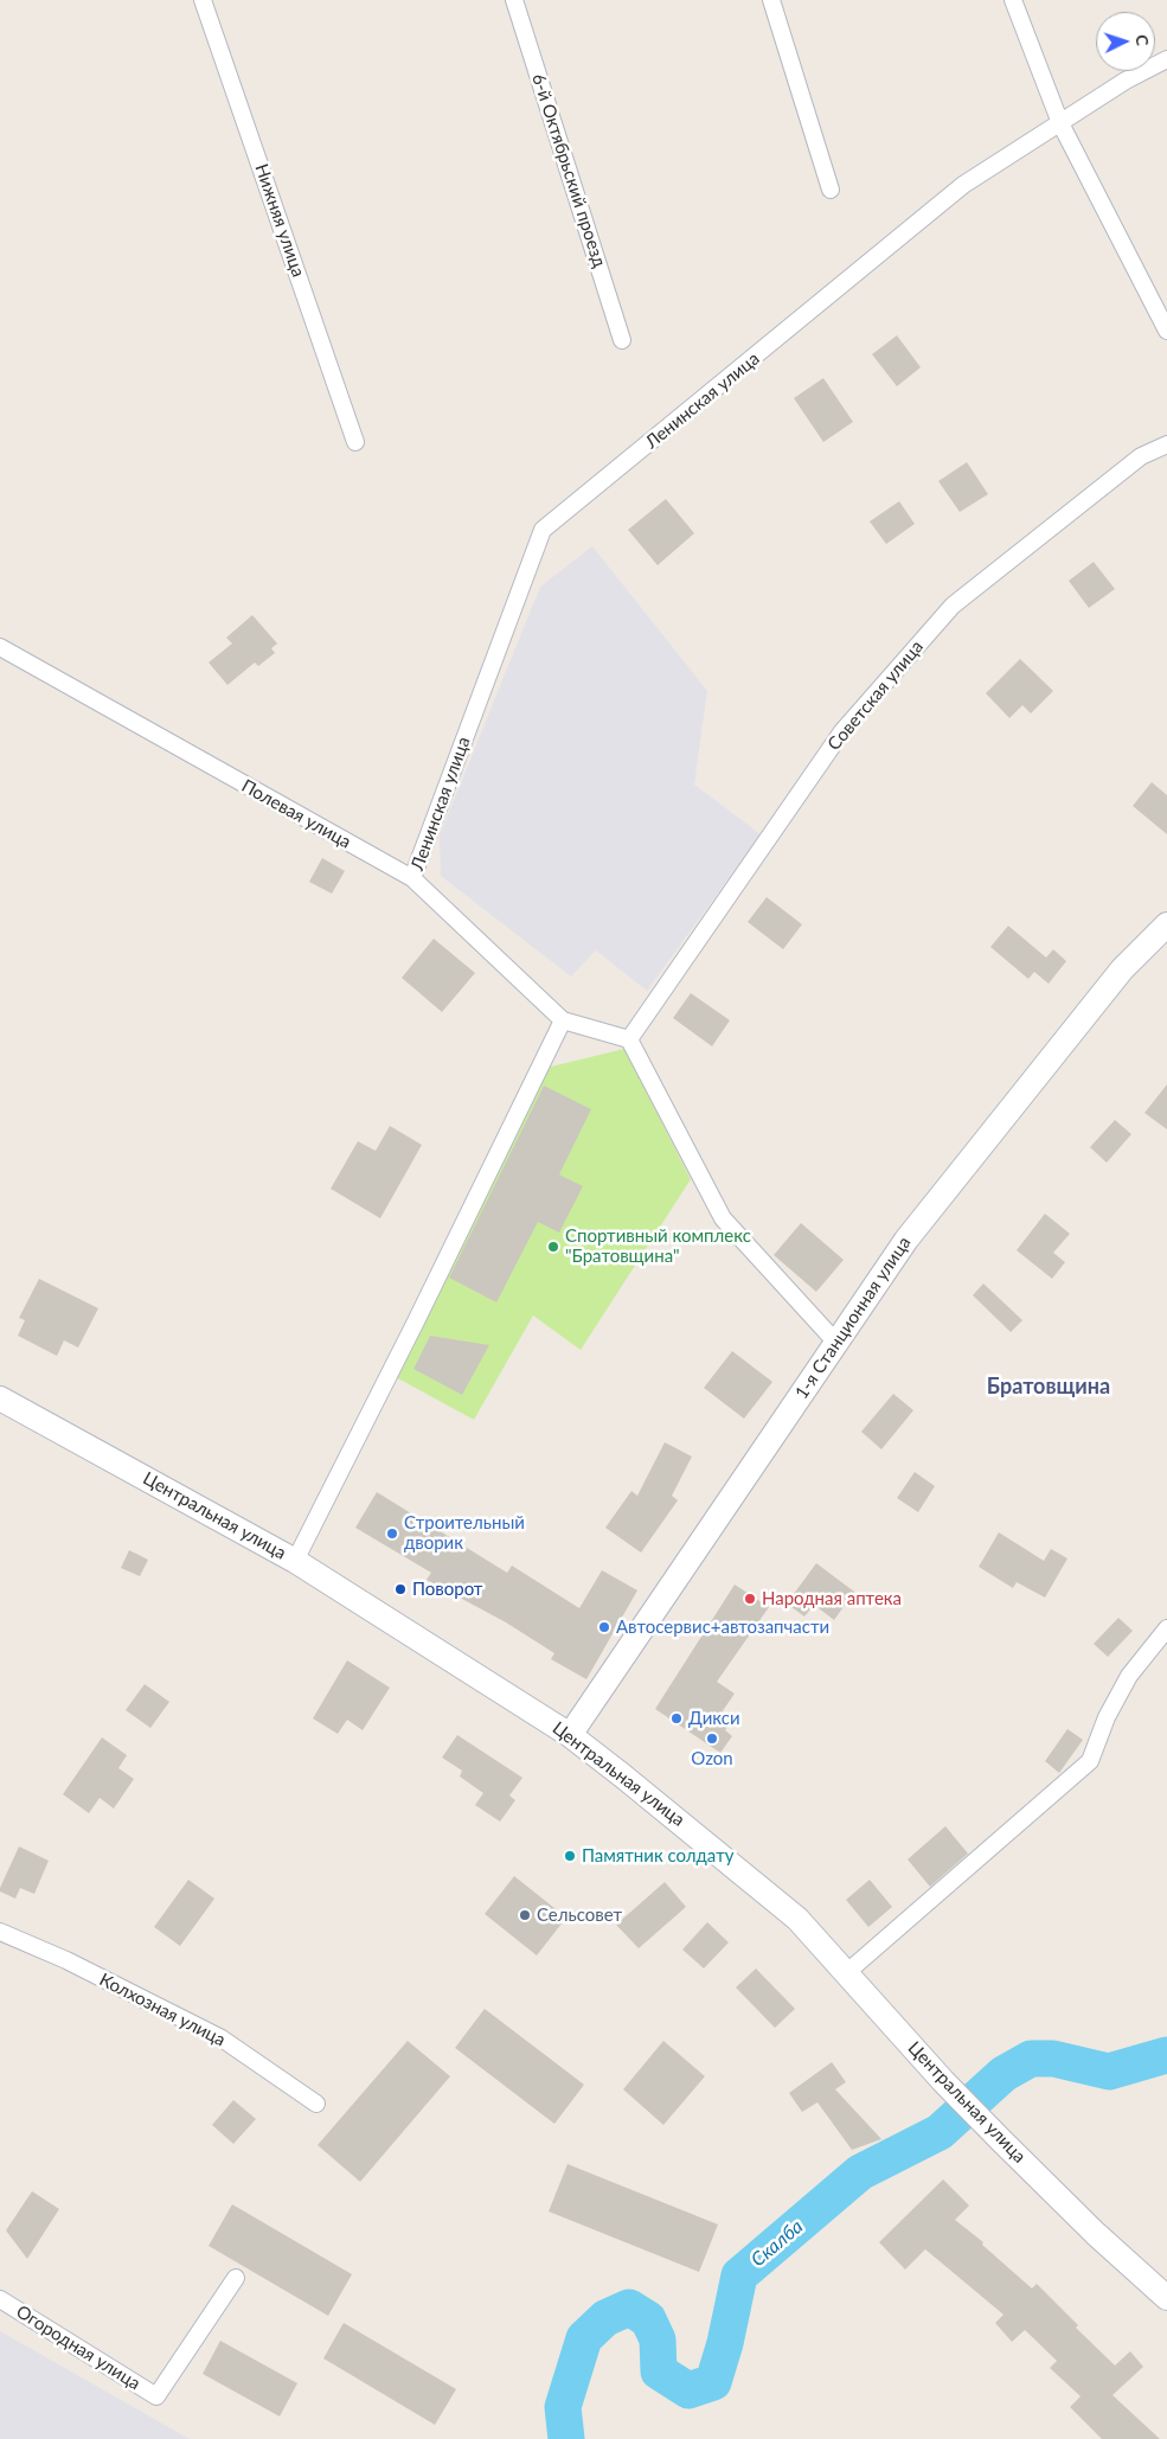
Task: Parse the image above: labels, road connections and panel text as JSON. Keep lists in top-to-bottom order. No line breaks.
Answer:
{"streets":{"main road":["1-я Станционная улица","Центральная улица"],"street":["6-й Октябрьский проезд","Нижняя улица","Ленинская улица","Советская улица","Полевая улица","Колхозная улица","Огородная улица"]},"crossings":[["Ленинская улица","Полевая улица"],["1-я Станционная улица","Центральная улица"]],"districts":["Братовщина"],"water":["Скалба"],"places":["Спортивный комплекс \"Братовщина\"","Строительный дворик","Поворот","Народная аптека","Автосервис+автозапчасти","Дикси","Ozon","Памятник солдату","Сельсовет"],"north":"right"}
